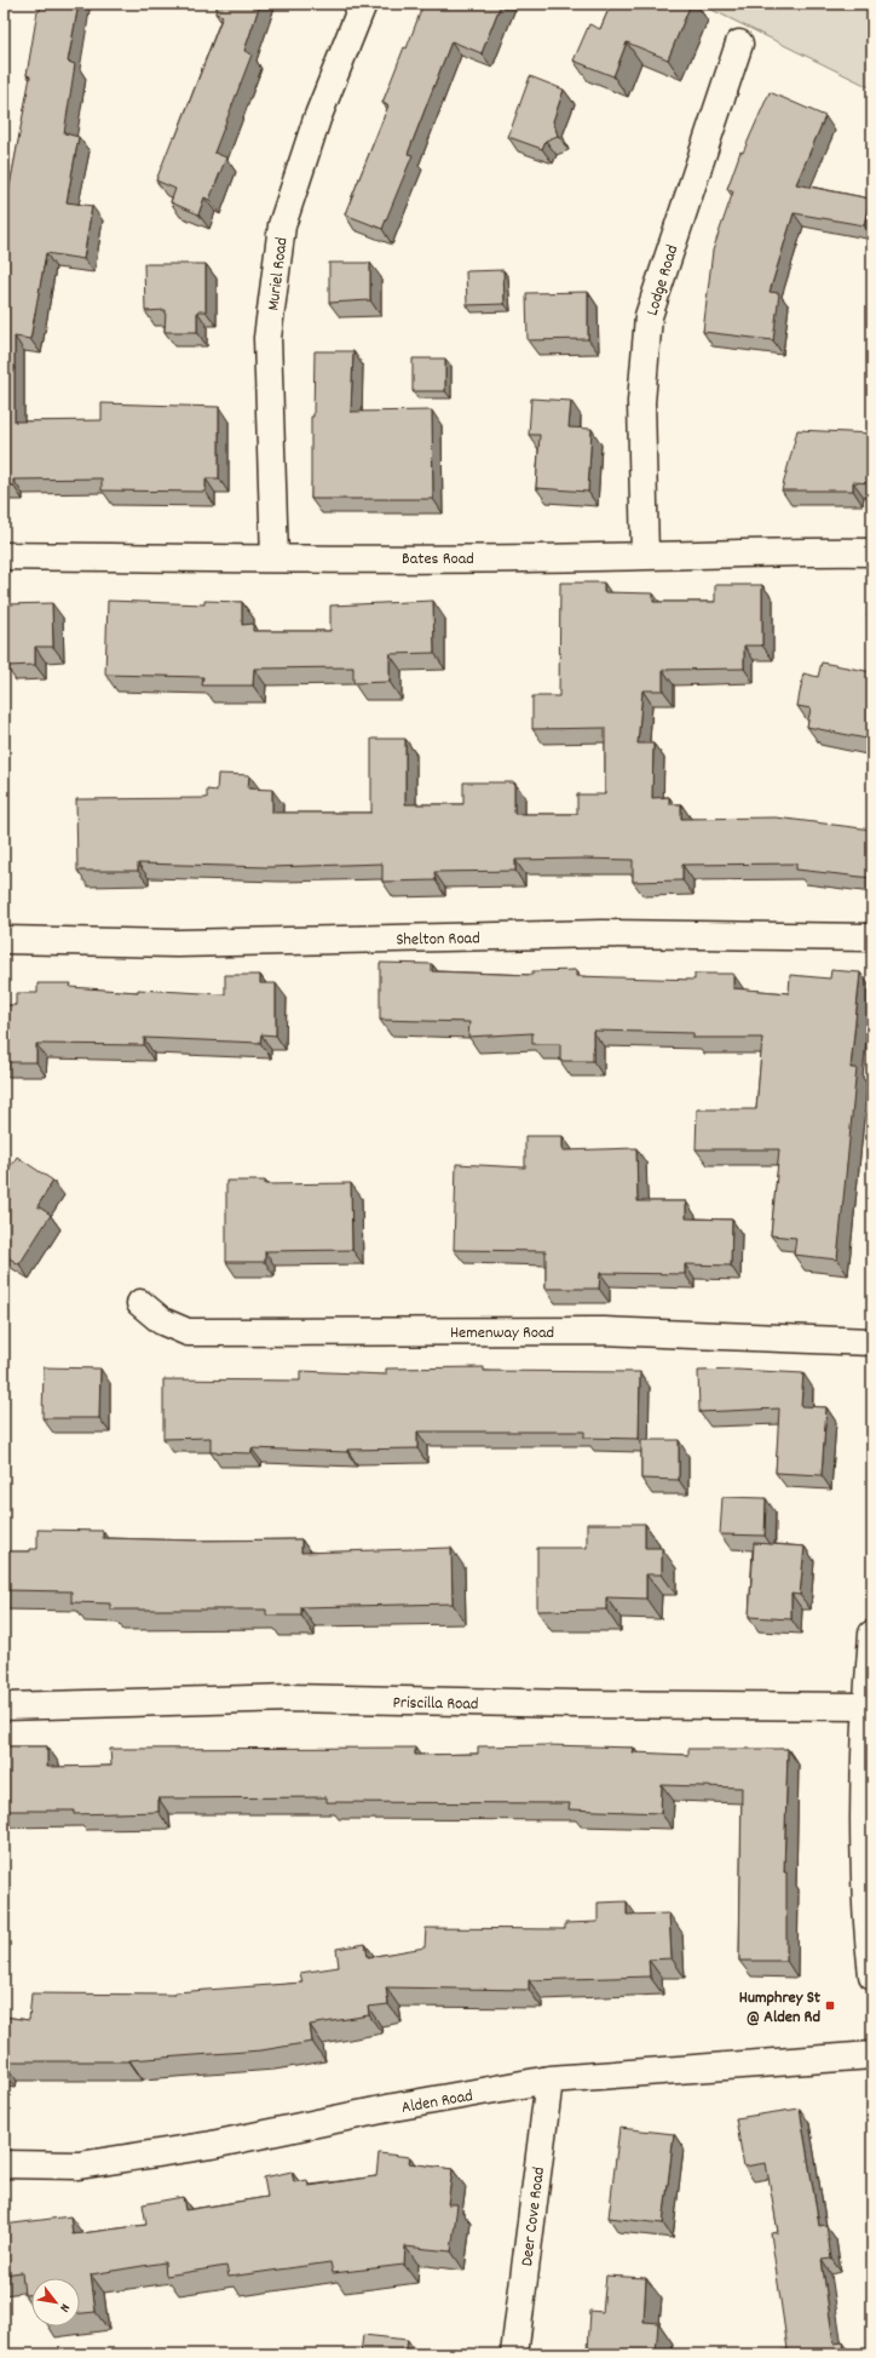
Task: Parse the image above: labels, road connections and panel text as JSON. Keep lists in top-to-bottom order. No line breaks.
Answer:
{"streets":{"street":["Muriel Road","Lodge Road","Bates Road","Shelton Road","Hemenway Road","Priscilla Road","Alden Road","Deer Cove Road"]},"crossings":[["Muriel Road","Bates Road"],["Lodge Road","Bates Road"],["Alden Road","Deer Cove Road"]],"places":{"transit":["Humphrey St @ Alden Rd"]},"north":"bottom right"}
